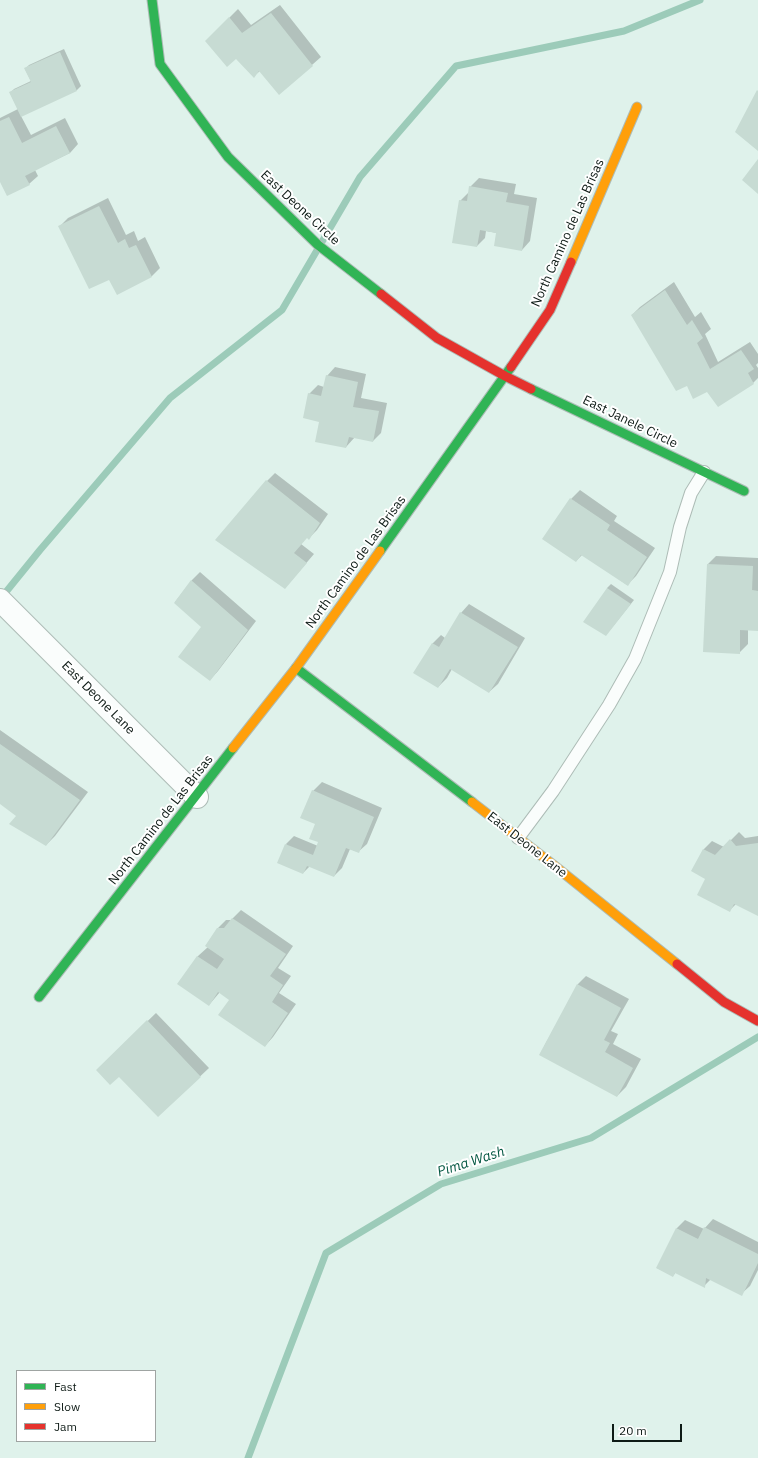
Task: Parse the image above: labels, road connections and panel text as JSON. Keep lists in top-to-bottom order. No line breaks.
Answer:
{"streets":{"street":["East Deone Circle","North Camino de Las Brisas","East Janele Circle","East Deone Lane"]},"crossings":[["East Deone Circle","North Camino de Las Brisas"],["East Deone Circle","East Janele Circle"],["North Camino de Las Brisas","East Janele Circle"],["North Camino de Las Brisas","East Deone Lane"]],"water":["Pima Wash"],"legend":["Fast","Slow","Jam"],"scale_bar":"20 m"}
